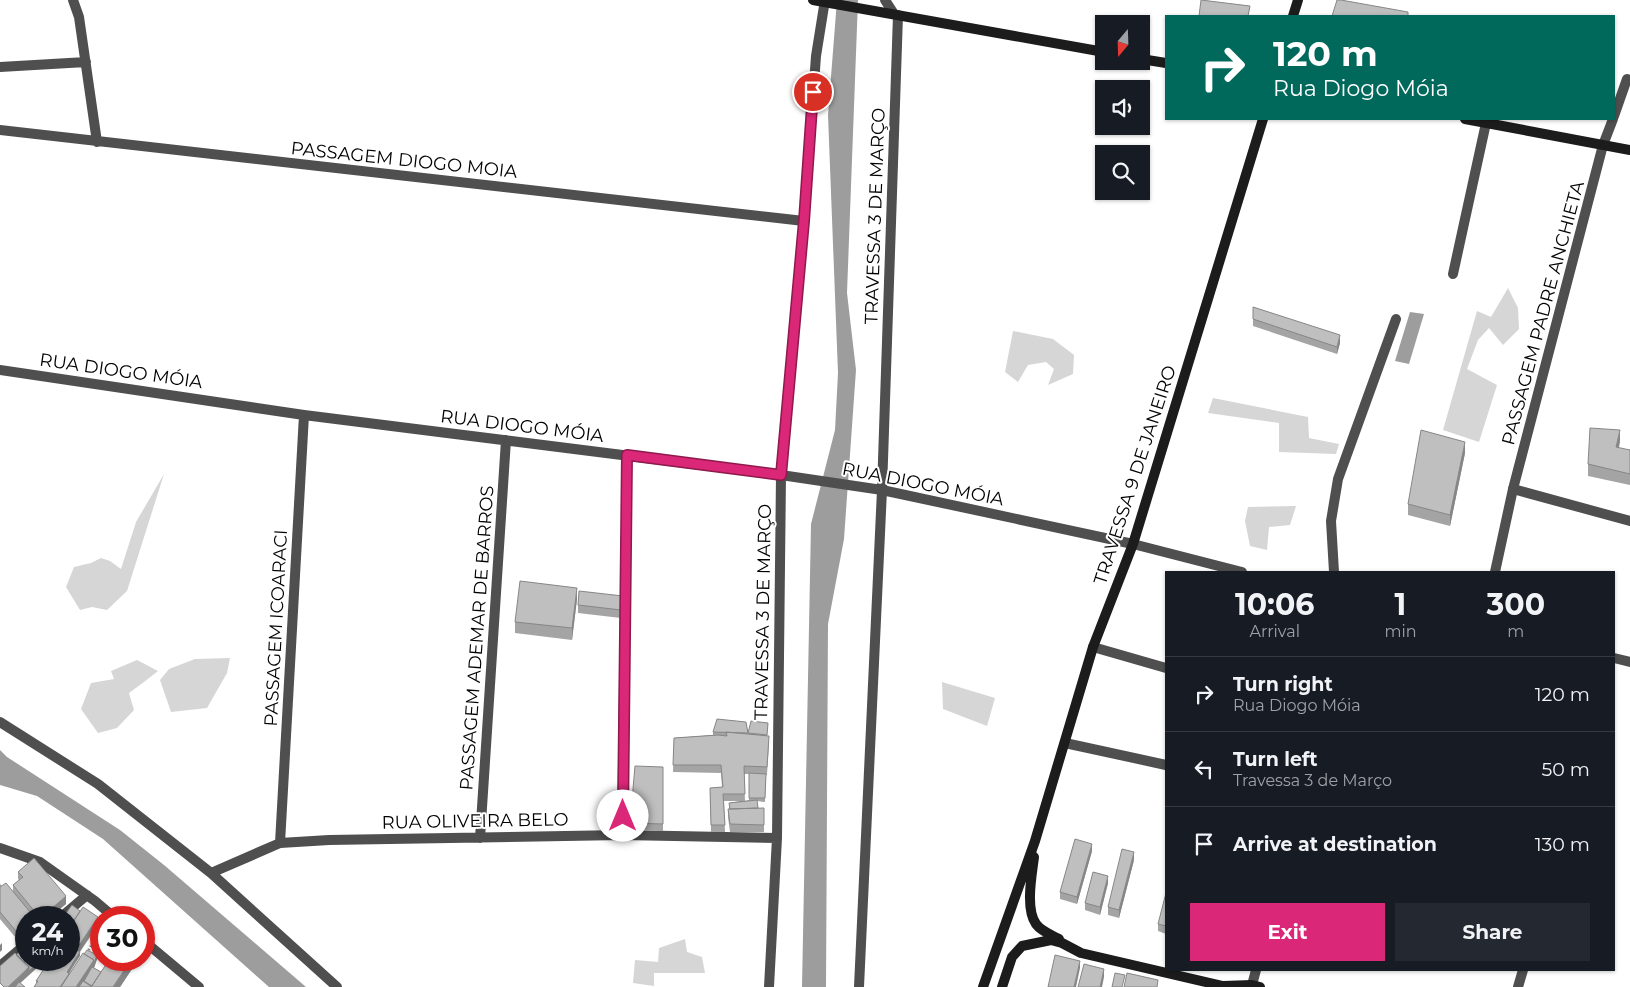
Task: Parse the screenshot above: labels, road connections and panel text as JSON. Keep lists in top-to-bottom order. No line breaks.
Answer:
{"streets":{"main road":["TRAVESSA 9 DE JANEIRO"],"street":["PASSAGEM DIOGO MOIA","TRAVESSA 3 DE MARÇO","PASSAGEM PADRE ANCHIETA","RUA DIOGO MÓIA","PASSAGEM ICOARACI","PASSAGEM ADEMAR DE BARROS","RUA OLIVEIRA BELO"]},"crossings":[["PASSAGEM DIOGO MOIA","TRAVESSA 3 DE MARÇO"],["TRAVESSA 3 DE MARÇO","RUA DIOGO MÓIA"],["TRAVESSA 3 DE MARÇO","RUA OLIVEIRA BELO"],["RUA DIOGO MÓIA","TRAVESSA 9 DE JANEIRO"],["RUA DIOGO MÓIA","PASSAGEM ICOARACI"],["RUA DIOGO MÓIA","PASSAGEM ADEMAR DE BARROS"],["PASSAGEM ICOARACI","RUA OLIVEIRA BELO"],["PASSAGEM ADEMAR DE BARROS","RUA OLIVEIRA BELO"]],"north":"bottom","page":{"turn":["120 m","Rua Diogo Móia"],"eta":["10:06","Arrival","1","min","300","m"],"list":[{"name":"Turn right","note":"Rua Diogo Móia","value":"120 m"},{"name":"Turn left","note":"Travessa 3 de Março","value":"50 m"},{"name":"Arrive at destination","value":"130 m"}],"buttons":["Exit","Share"],"speed":"24 km/h","limit":"30"}}
